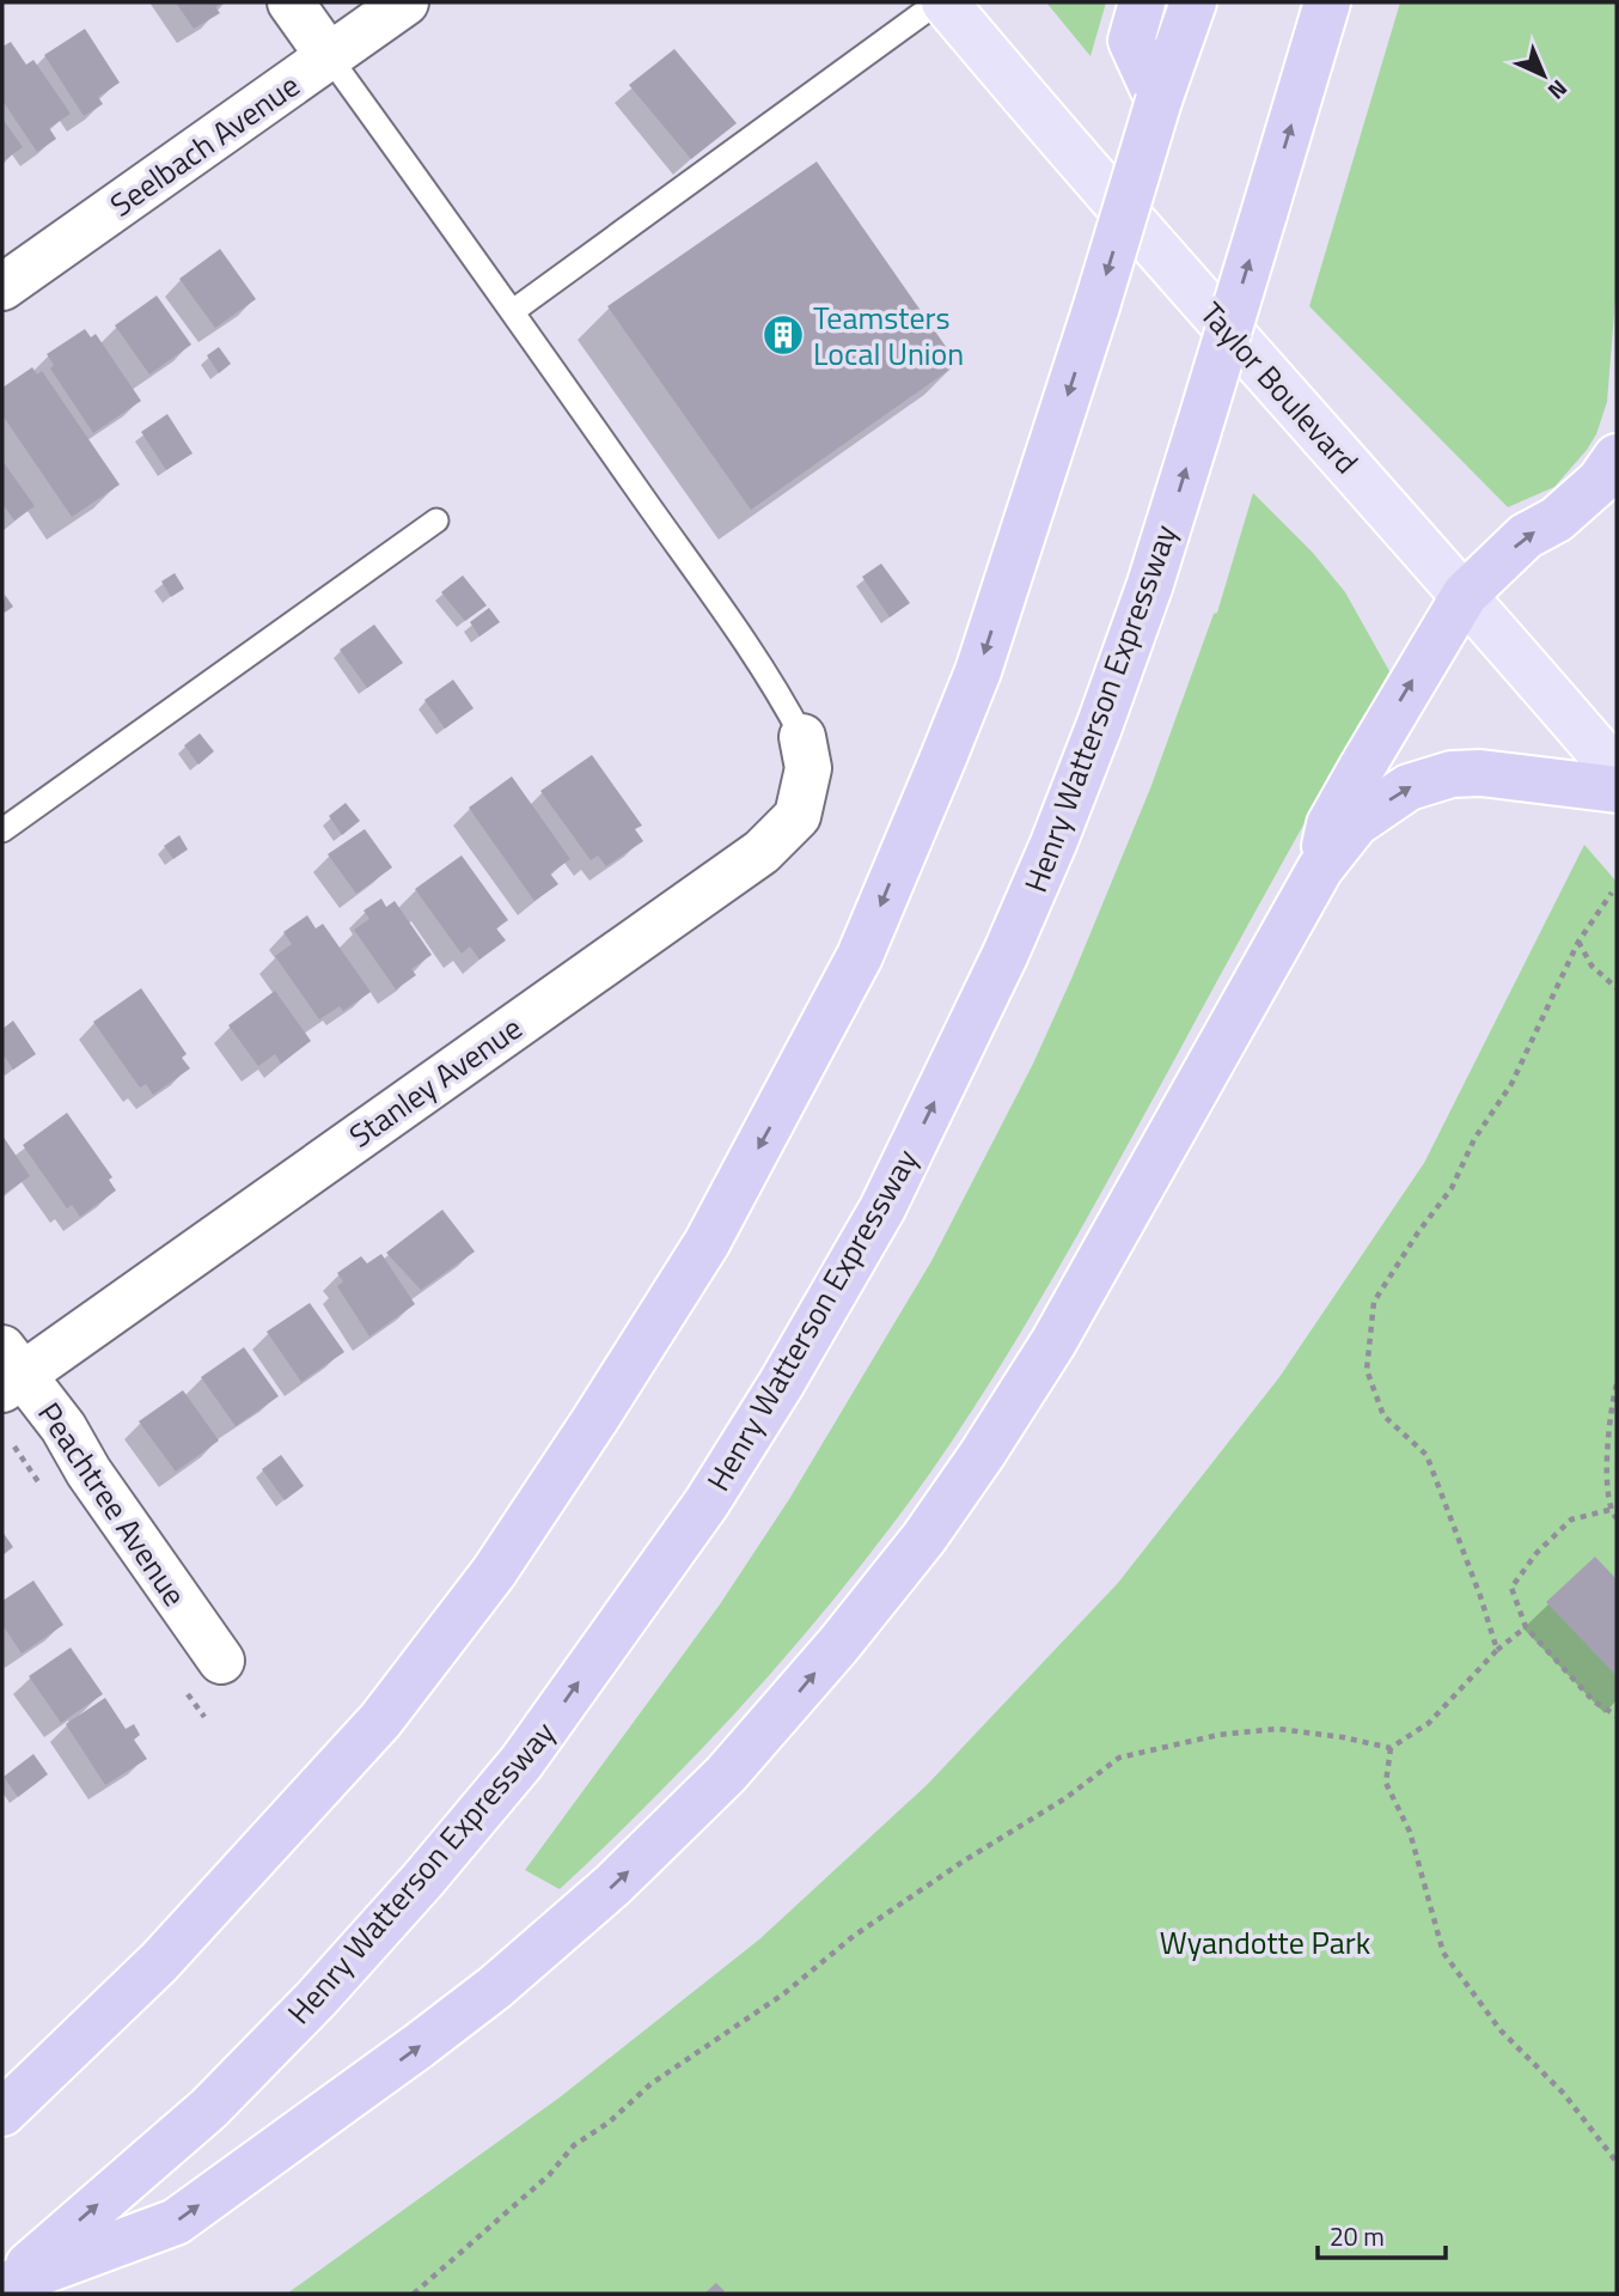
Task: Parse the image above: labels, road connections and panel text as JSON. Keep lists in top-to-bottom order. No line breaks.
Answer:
{"streets":{"highway":["Henry Watterson Expressway"],"main road":["Taylor Boulevard"],"street":["Seelbach Avenue","Stanley Avenue","Peachtree Avenue"]},"crossings":[["Stanley Avenue","Peachtree Avenue"]],"parks":["Wyandotte Park"],"places":{"building":["Teamsters Local Union"]},"scale_bar":"20 m","north":"bottom right"}
